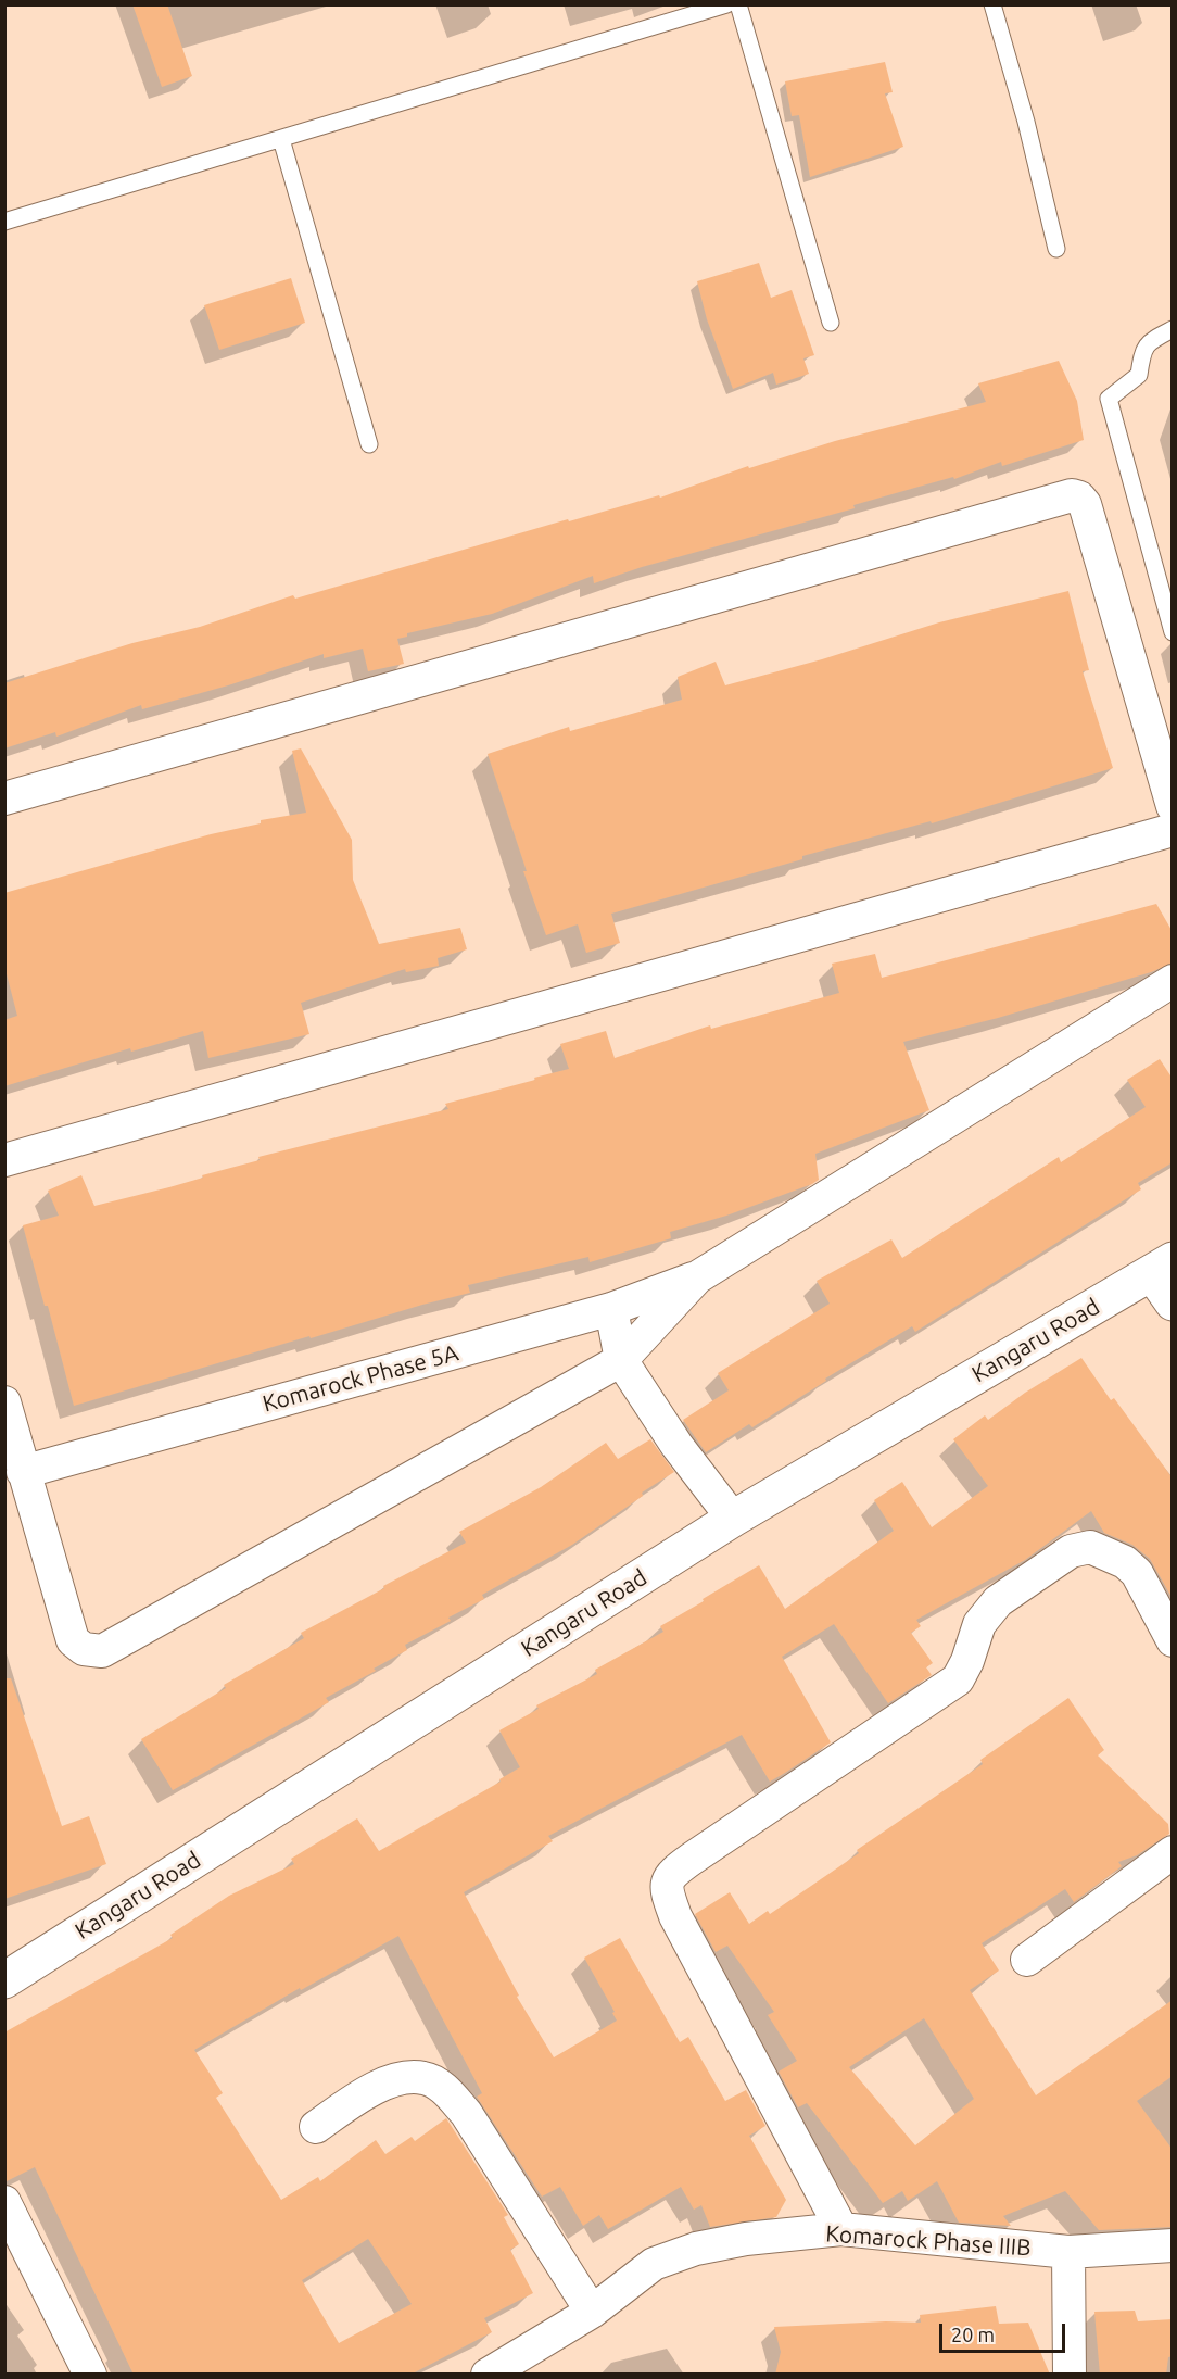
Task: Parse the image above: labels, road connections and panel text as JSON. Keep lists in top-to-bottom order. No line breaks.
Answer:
{"streets":{"street":["Kangaru Road","Komarock Phase 5A","Komarock Phase IIIB"]},"scale_bar":"20 m"}
